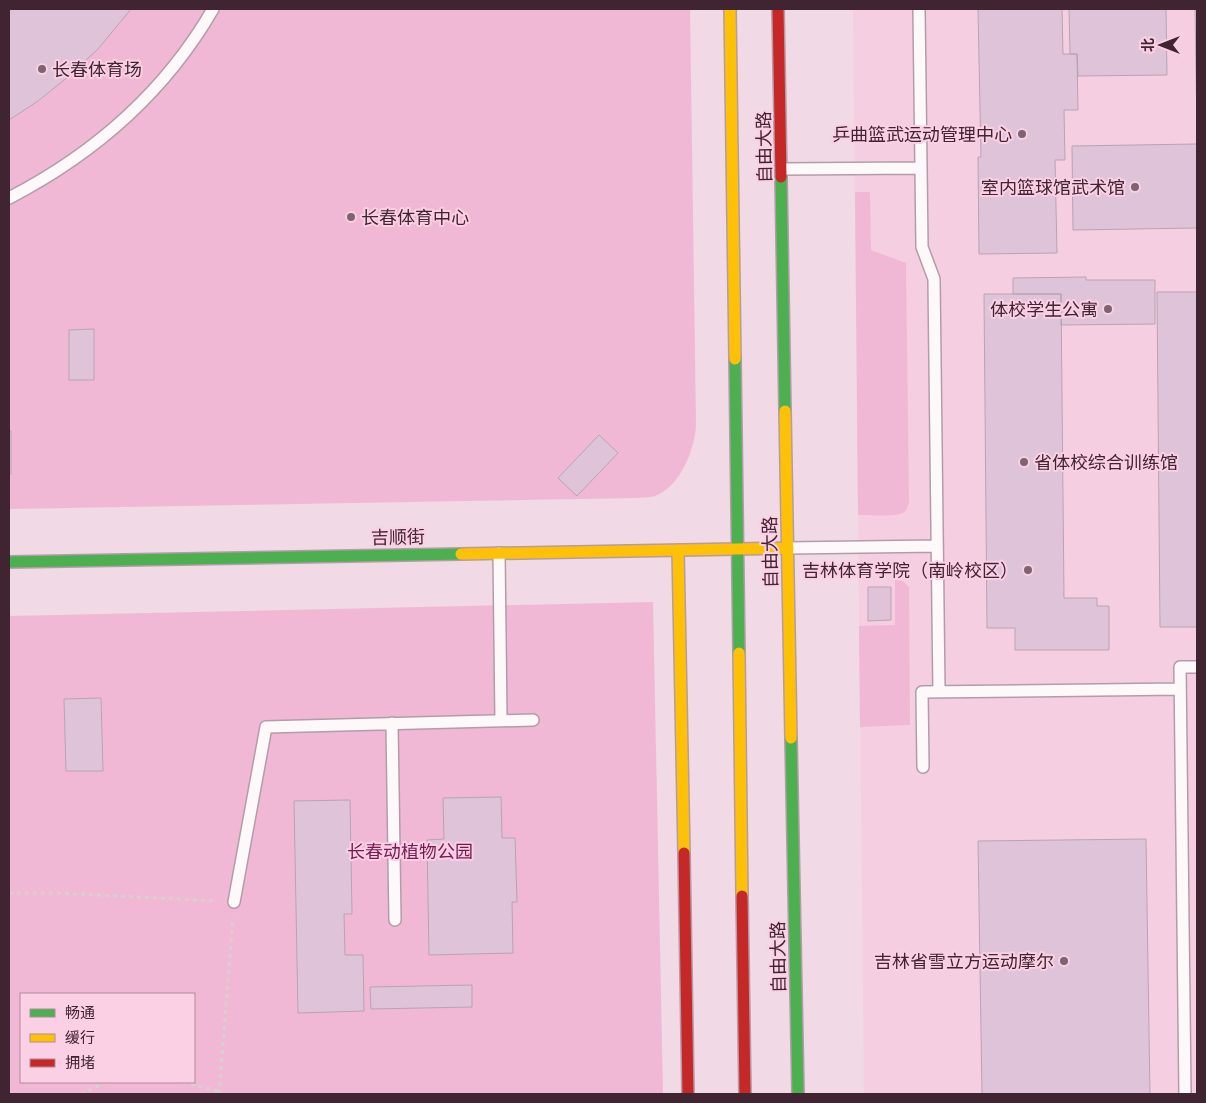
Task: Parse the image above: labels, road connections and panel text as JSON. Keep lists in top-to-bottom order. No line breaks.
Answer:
{"streets":{"main road":["自由大路","吉顺街"]},"crossings":[["自由大路","吉顺街"]],"parks":["长春动植物公园"],"places":["长春体育场","乒曲篮武运动管理中心","室内篮球馆武术馆","长春体育中心","体校学生公寓","省体校综合训练馆","吉林体育学院（南岭校区）","吉林省雪立方运动摩尔"],"legend":["畅通","缓行","拥堵"],"north":"left"}
